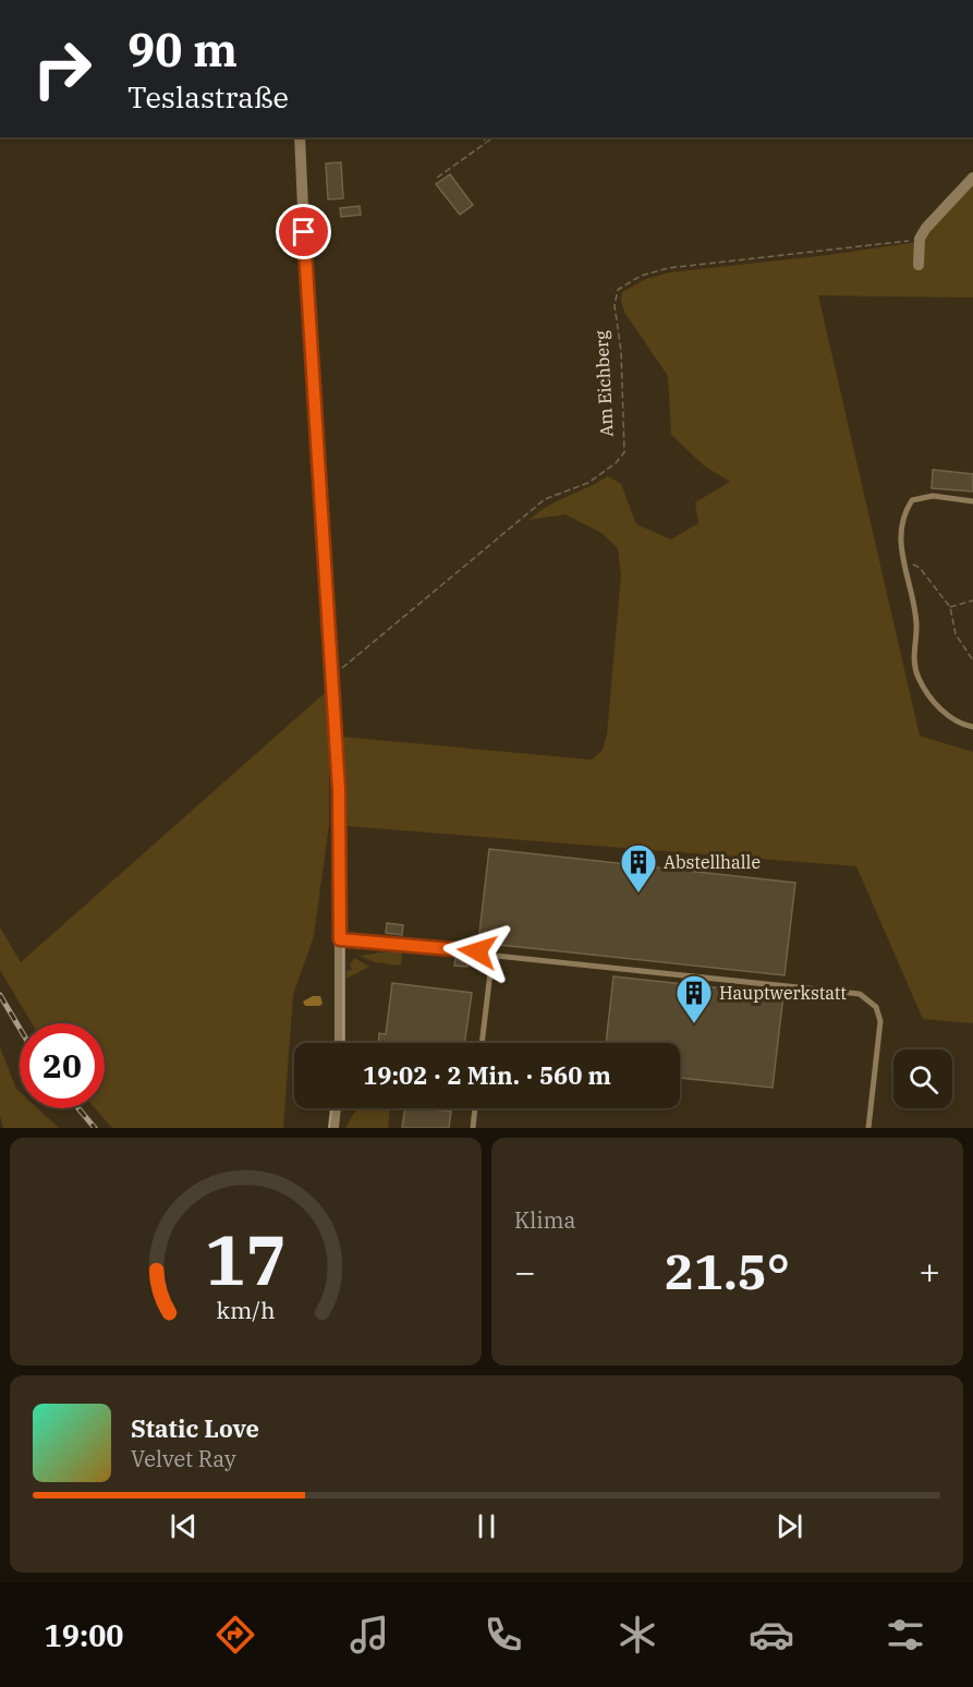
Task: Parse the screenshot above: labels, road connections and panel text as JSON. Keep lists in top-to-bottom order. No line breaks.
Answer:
{"streets":{"path":["Am Eichberg"]},"places":{"building":["Abstellhalle","Hauptwerkstatt"]},"page":{"turn":["90 m","Teslastraße"],"limit":"20","trip":"19:02 · 2 Min. · 560 m","tile":"Klima","heat":["−","21.5°","+"],"song":["Static Love","Velvet Ray"],"tabs":"19:00","gauge":["17","km/h"]}}
